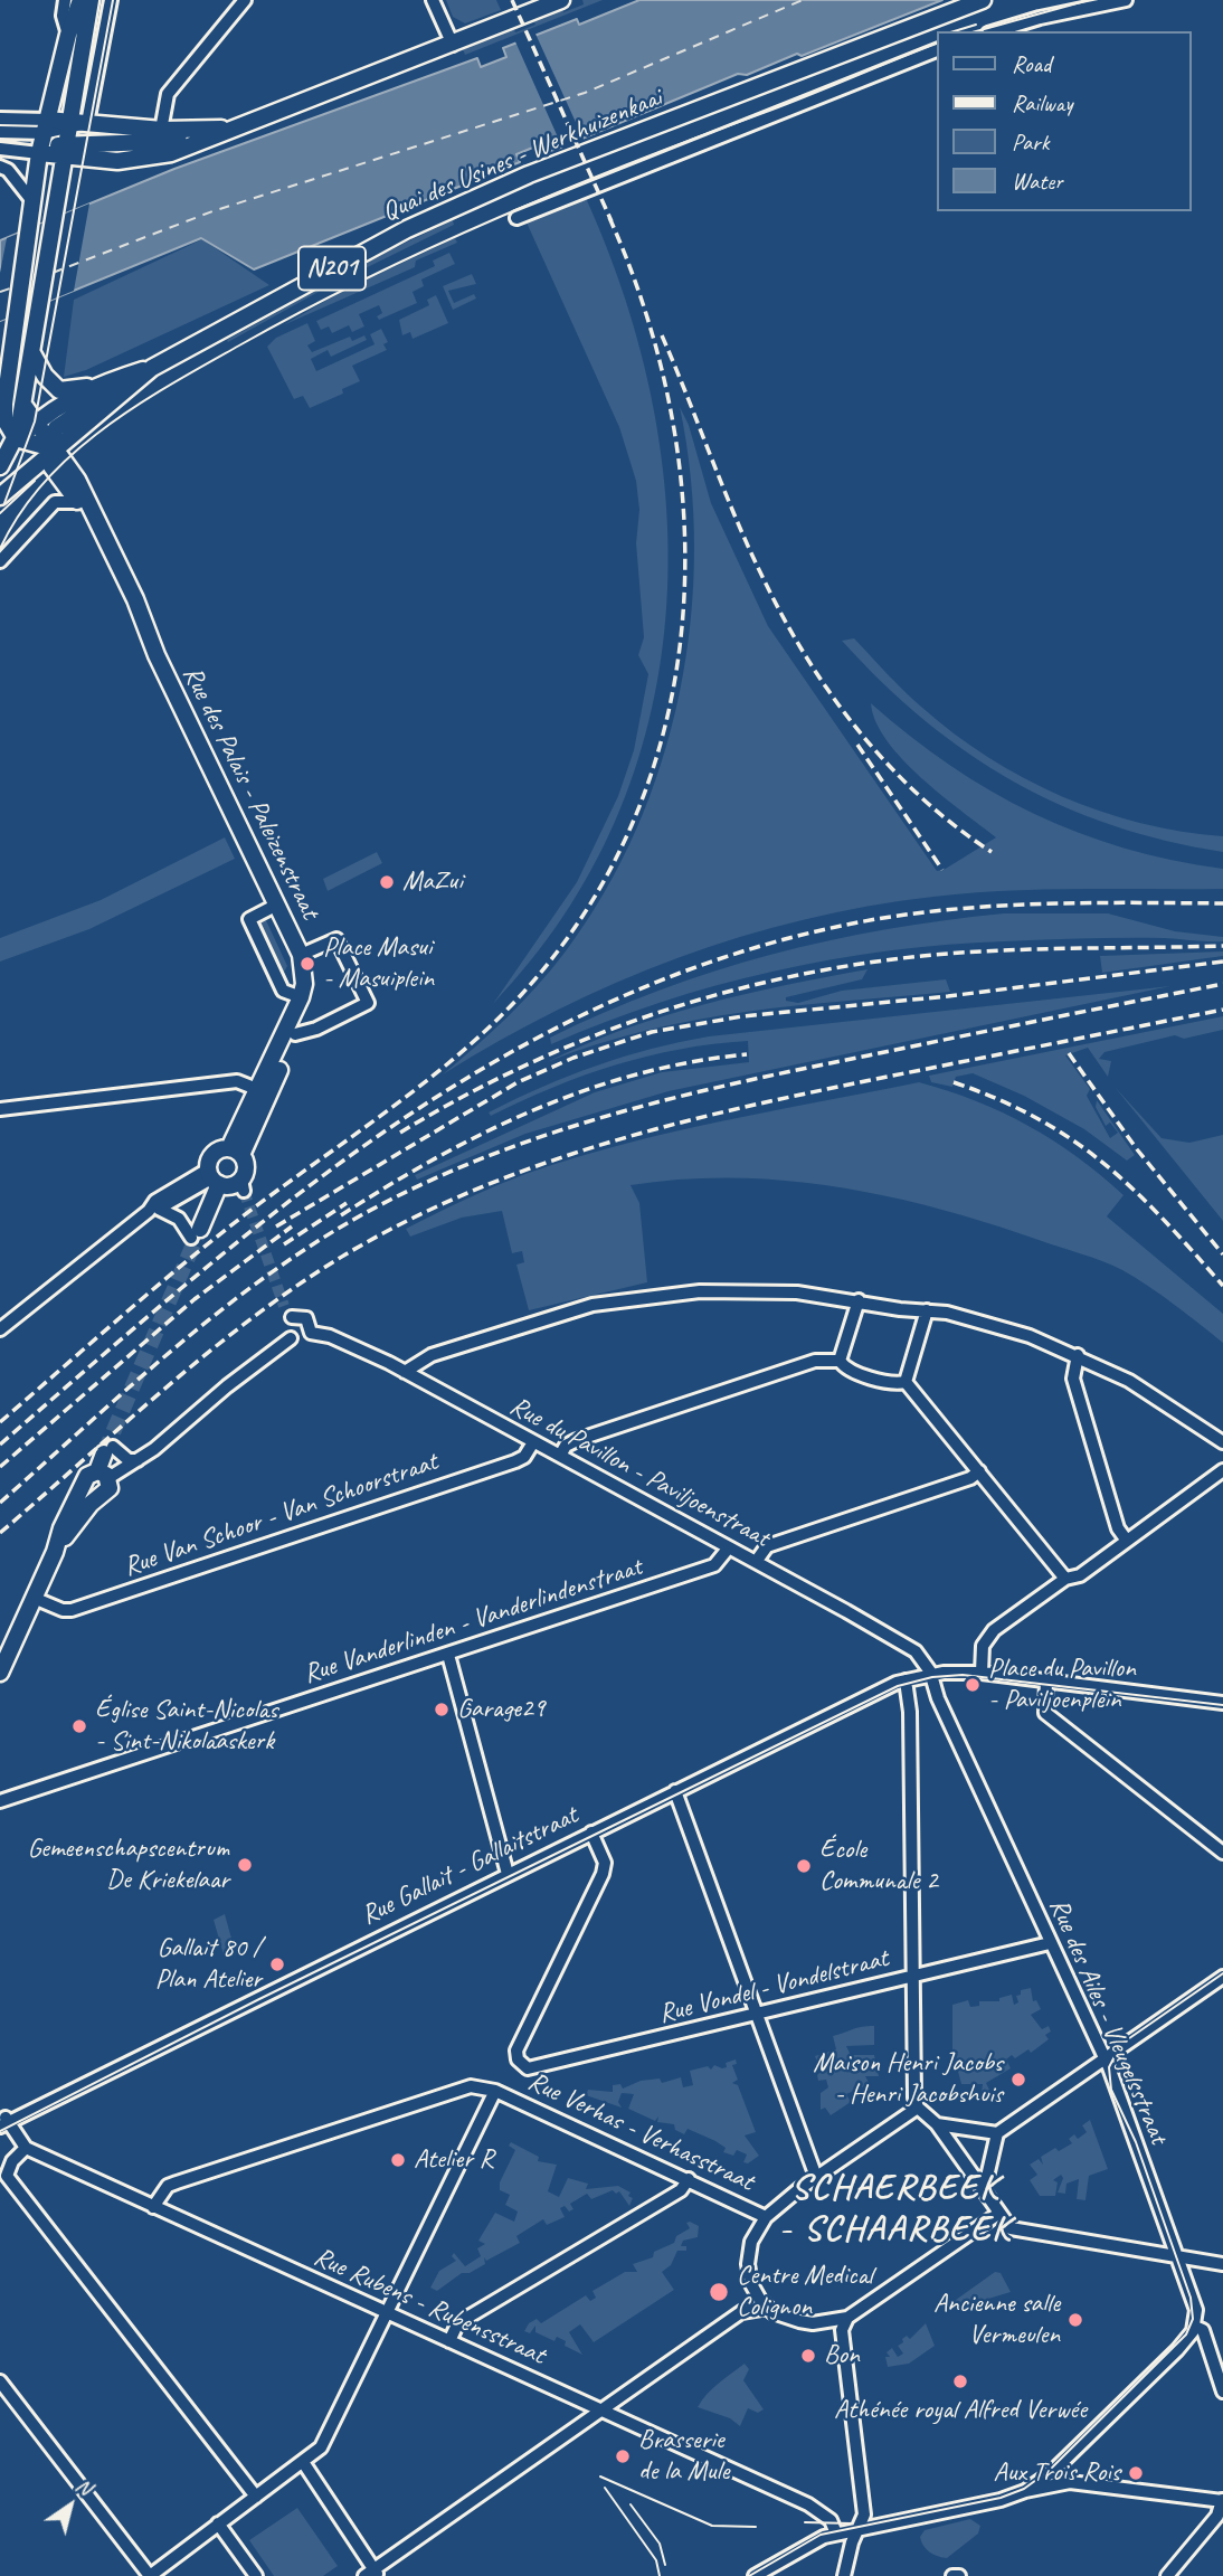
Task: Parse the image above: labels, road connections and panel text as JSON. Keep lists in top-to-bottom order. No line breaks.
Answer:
{"streets":{"main road":["Quai des Usines - Werkhuizenkaai","N201","Rue des Palais - Paleizenstraat"],"street":["Rue du Pavillon - Paviljoenstraat","Rue Van Schoor - Van Schoorstraat","Rue Vanderlinden - Vanderlindenstraat","Rue Gallait - Gallaitstraat","Rue Vondel - Vondelstraat","Rue des Ailes - Vleugelsstraat","Rue Verhas - Verhasstraat","Rue Rubens - Rubensstraat"]},"crossings":[["Quai des Usines - Werkhuizenkaai","N201"],["Quai des Usines - Werkhuizenkaai","Rue des Palais - Paleizenstraat"],["N201","Rue des Palais - Paleizenstraat"],["Rue du Pavillon - Paviljoenstraat","Rue Van Schoor - Van Schoorstraat"],["Rue du Pavillon - Paviljoenstraat","Rue Vanderlinden - Vanderlindenstraat"],["Rue du Pavillon - Paviljoenstraat","Rue Gallait - Gallaitstraat"],["Rue du Pavillon - Paviljoenstraat","Rue des Ailes - Vleugelsstraat"],["Rue Gallait - Gallaitstraat","Rue Vondel - Vondelstraat"],["Rue Gallait - Gallaitstraat","Rue des Ailes - Vleugelsstraat"],["Rue Vondel - Vondelstraat","Rue des Ailes - Vleugelsstraat"]],"districts":["SCHAERBEEK - SCHAARBEEK"],"places":["MaZui","Place Masui - Masuiplein","Place du Pavillon - Paviljoenplein","Garage29","Église Saint-Nicolas - Sint-Nikolaaskerk","Gemeenschapscentrum De Kriekelaar","École Communale 2","Gallait 80 / Plan Atelier","Maison Henri Jacobs - Henri Jacobshuis","Atelier R","Centre Medical Colignon","Ancienne salle Vermeulen","Bon","Athénée royal Alfred Verwée","Brasserie de la Mule","Aux Trois Rois"],"legend":["Road","Railway","Park","Water"],"north":"top right"}
